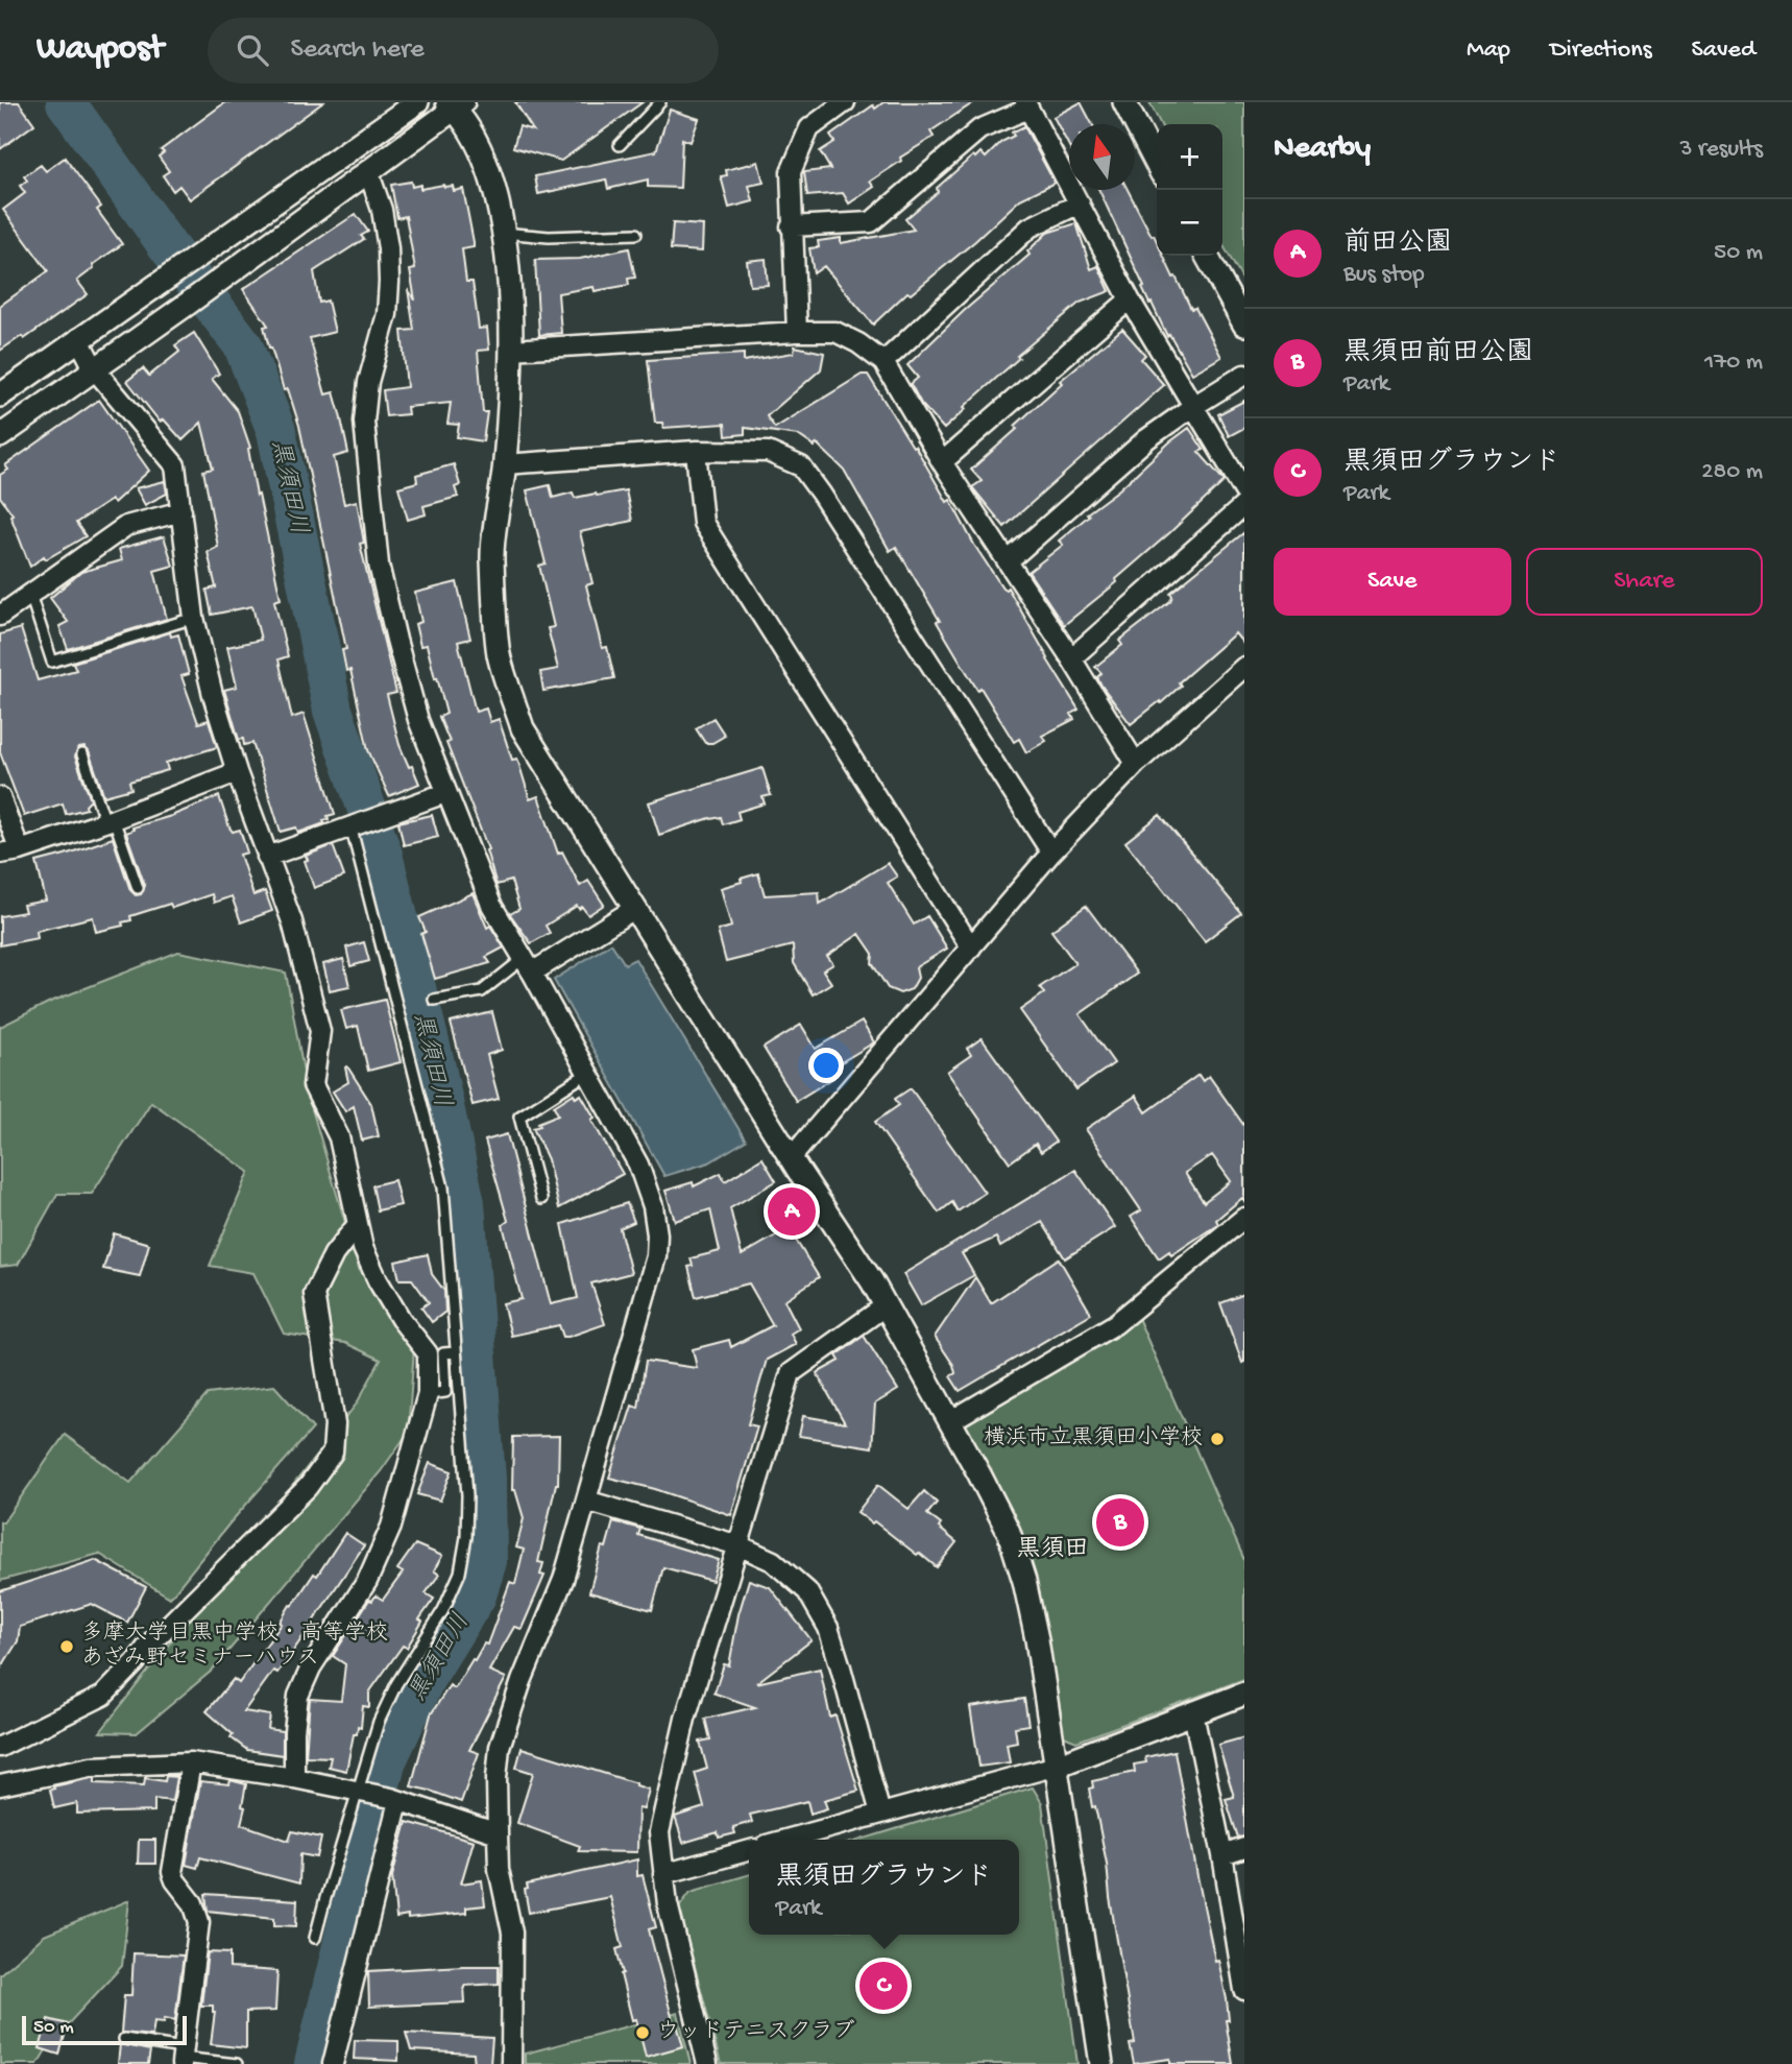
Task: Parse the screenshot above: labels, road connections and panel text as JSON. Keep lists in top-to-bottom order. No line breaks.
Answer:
{"districts":["黒須田"],"water":["黒須田川"],"places":["横浜市立黒須田小学校","多摩大学目黒中学校・高等学校 あざみ野セミナーハウス","ウッドテニスクラブ"],"scale_bar":"50 m","north":"top","page":{"header":"Waypost","search":"Search here","nav":["Map","Directions","Saved"],"heading":["Nearby","3 results"],"map_buttons":["+","−"],"list":[{"mark":"A","name":"前田公園","note":"Bus stop","value":"50 m"},{"mark":"B","name":"黒須田前田公園","note":"Park","value":"170 m"},{"mark":"C","name":"黒須田グラウンド","note":"Park","value":"280 m"}],"buttons":["Save","Share"],"pins":["A","B","C"],"popup":["黒須田グラウンド","Park"],"scale":"50 m"}}
